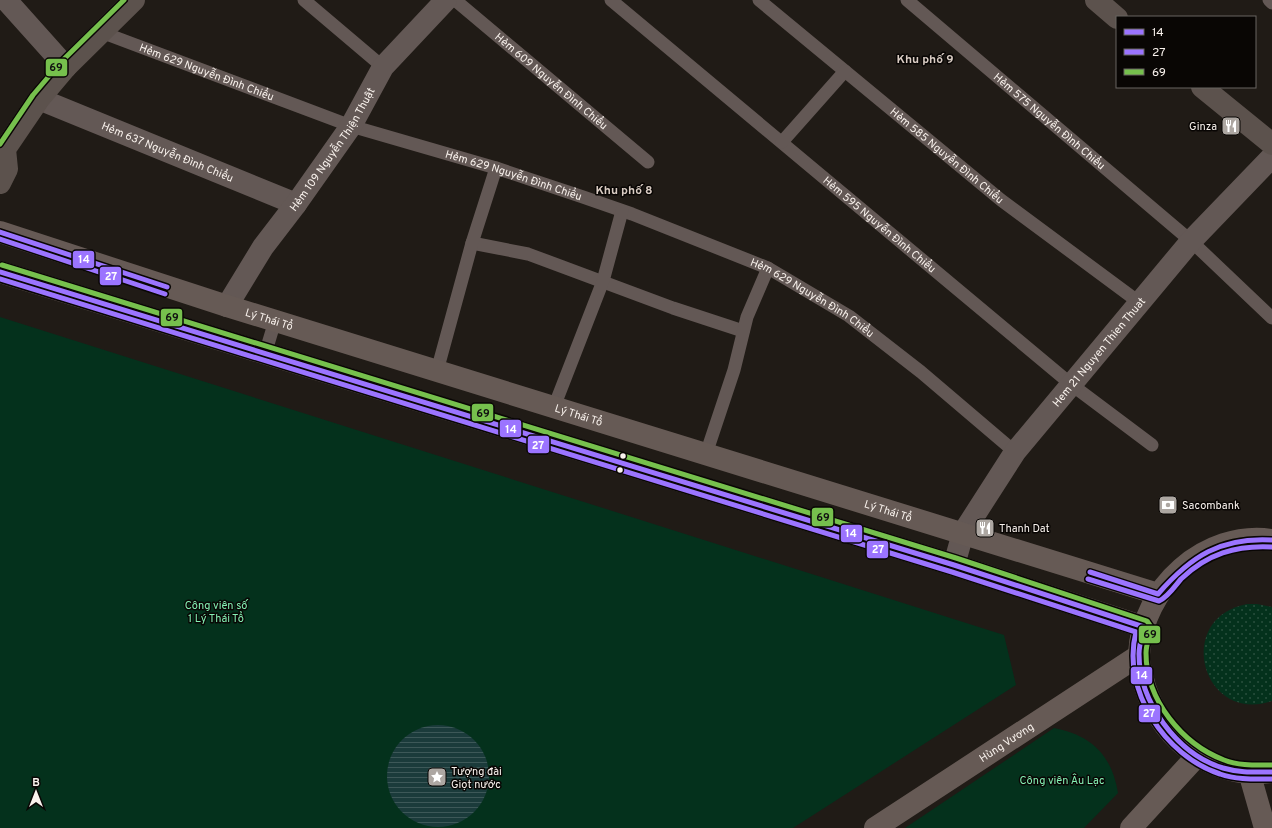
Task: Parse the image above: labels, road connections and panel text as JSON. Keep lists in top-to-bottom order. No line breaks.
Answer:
{"streets":{"main road":["Lý Thái Tổ","Hùng Vương"],"street":["Hẻm 109 Nguyễn Thiện Thuật","Hẻm 637 Nguyễn Ðình Chiểu","Hem 21 Nguyen Thien Thuat"],"lane":["Hẻm 629 Nguyễn Ðình Chiểu","Hẻm 609 Nguyễn Ðình Chiểu","Hẻm 575 Nguyễn Ðình Chiểu","Hẻm 585 Nguyễn Ðình Chiểu","Hẻm 595 Nguyễn Ðình Chiểu"]},"crossings":[["Hẻm 629 Nguyễn Ðình Chiểu","Hẻm 109 Nguyễn Thiện Thuật"],["Hẻm 629 Nguyễn Ðình Chiểu","Hem 21 Nguyen Thien Thuat"],["Hẻm 575 Nguyễn Ðình Chiểu","Hem 21 Nguyen Thien Thuat"],["Hẻm 109 Nguyễn Thiện Thuật","Hẻm 637 Nguyễn Ðình Chiểu"],["Hẻm 109 Nguyễn Thiện Thuật","Lý Thái Tổ"],["Hẻm 585 Nguyễn Ðình Chiểu","Hem 21 Nguyen Thien Thuat"],["Hẻm 595 Nguyễn Ðình Chiểu","Hem 21 Nguyen Thien Thuat"],["Lý Thái Tổ","Hem 21 Nguyen Thien Thuat"]],"districts":["Khu phố 9","Khu phố 8"],"parks":["Công viên số 1 Lý Thái Tổ","Công viên Âu Lạc"],"places":{"restaurant":["Ginza","Thanh Dat"],"bank":["Sacombank"],"place":["Tượng đài Giọt nước"]},"lines":["transit line 69","transit line 14","transit line 27"],"legend":["14","27","69"],"north":"top"}
